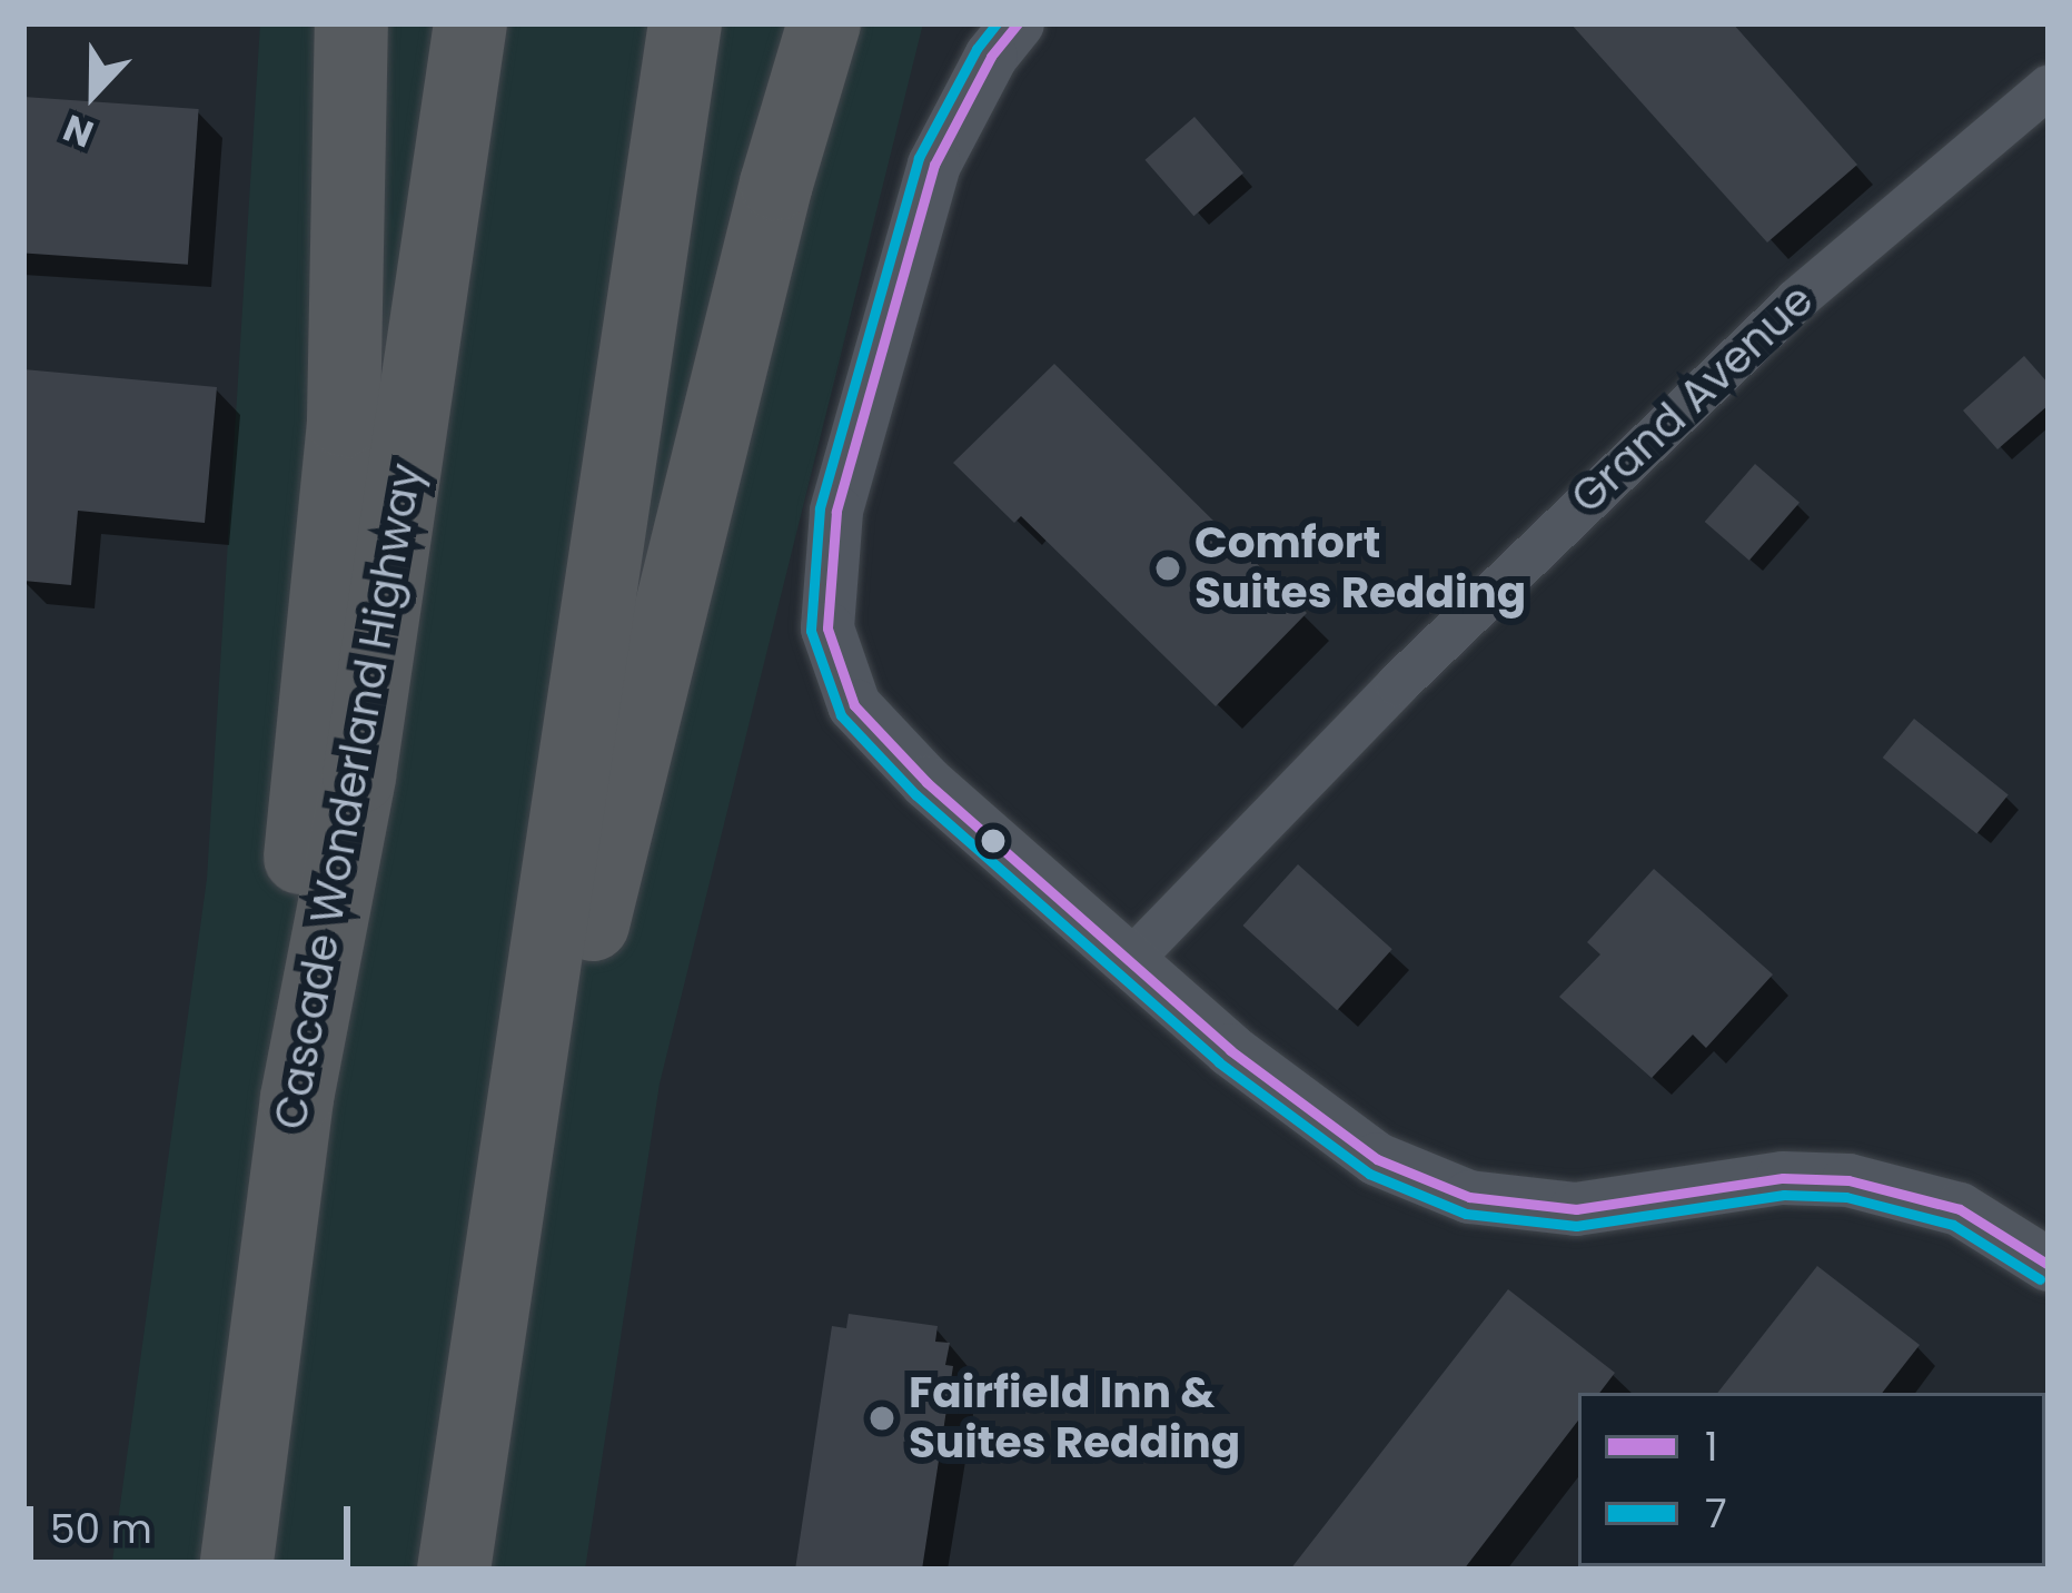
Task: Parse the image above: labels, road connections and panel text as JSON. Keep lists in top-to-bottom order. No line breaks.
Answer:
{"streets":{"highway":["Cascade Wonderland Highway"],"street":["Grand Avenue"]},"places":["Comfort Suites Redding","Fairfield Inn & Suites Redding"],"lines":["transit line 1","transit line 7"],"legend":["1","7"],"scale_bar":"50 m","north":"bottom"}
